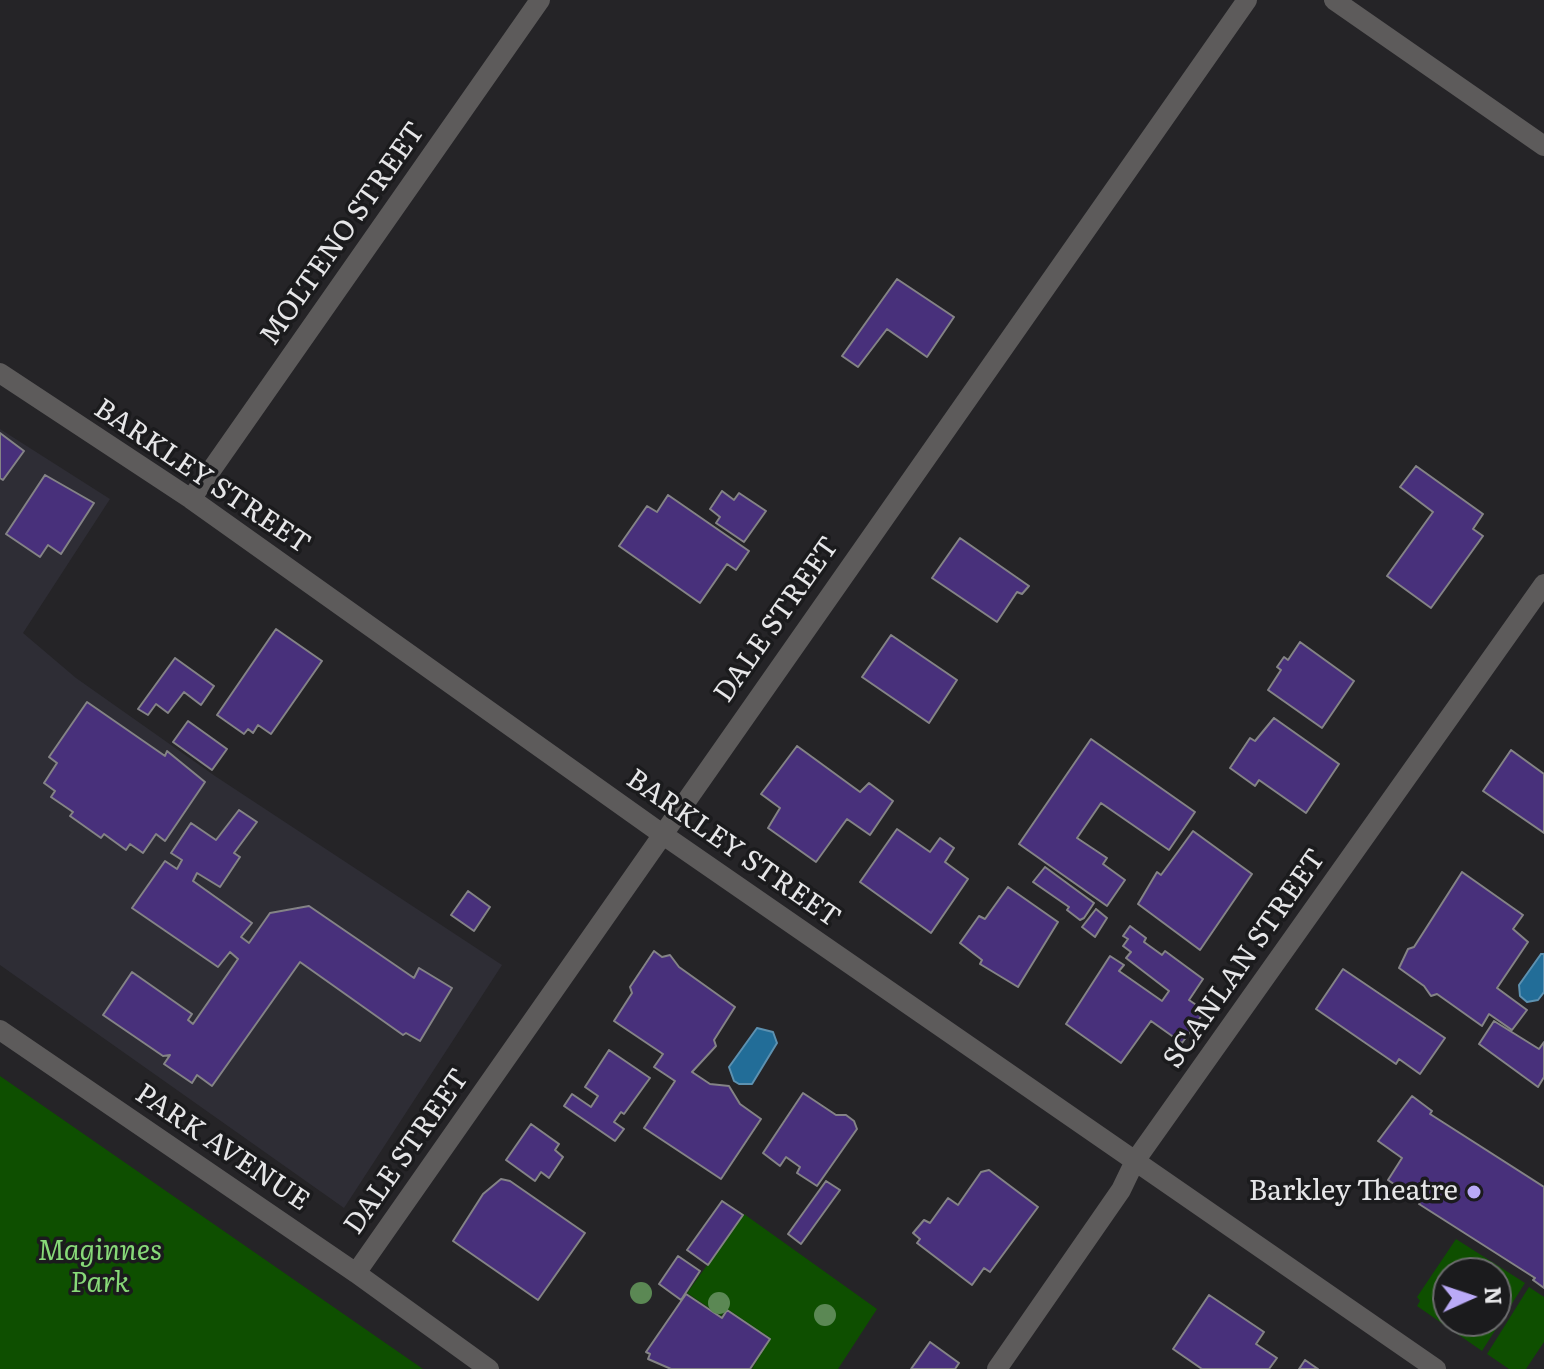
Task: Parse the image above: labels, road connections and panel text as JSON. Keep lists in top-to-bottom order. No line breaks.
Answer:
{"streets":{"street":["MOLTENO STREET","BARKLEY STREET","DALE STREET","SCANLAN STREET","PARK AVENUE"]},"crossings":[["MOLTENO STREET","BARKLEY STREET"],["BARKLEY STREET","DALE STREET"],["BARKLEY STREET","SCANLAN STREET"],["DALE STREET","PARK AVENUE"]],"parks":["Maginnes Park"],"places":["Barkley Theatre"],"north":"right"}
